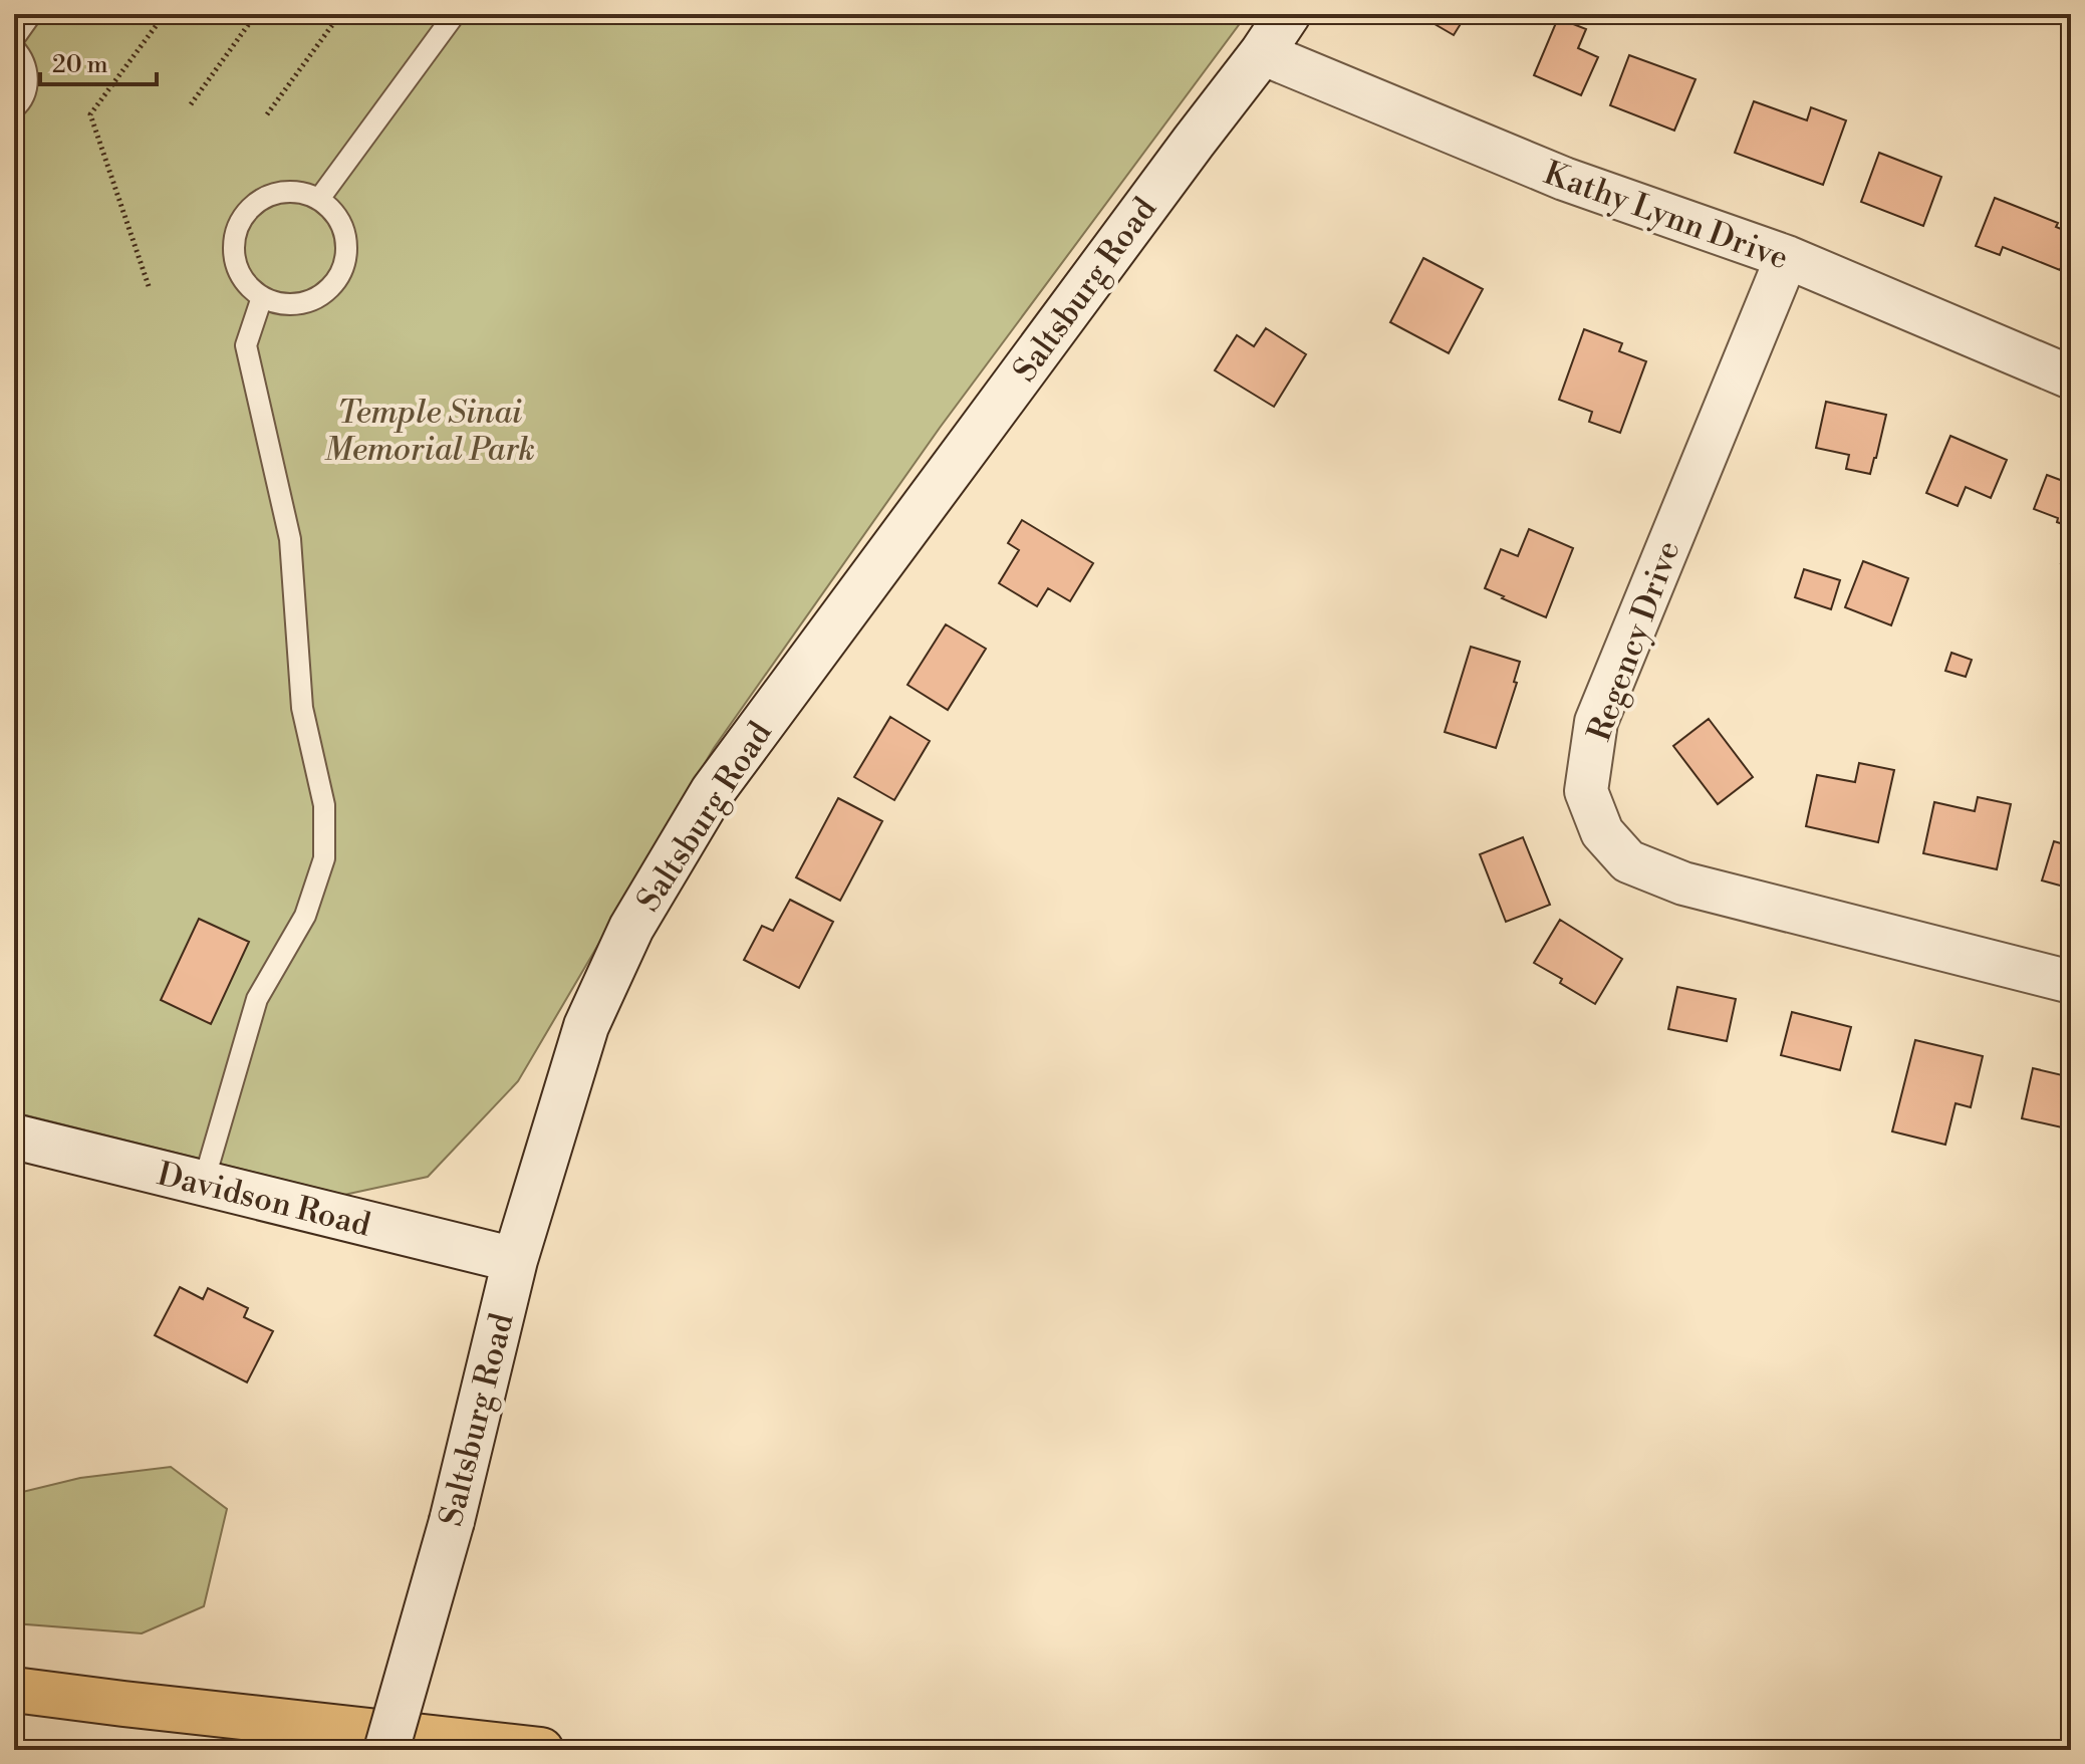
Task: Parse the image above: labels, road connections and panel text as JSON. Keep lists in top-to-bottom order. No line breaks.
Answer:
{"streets":{"main road":["Saltsburg Road","Davidson Road"],"street":["Kathy Lynn Drive","Regency Drive"]},"crossings":[["Kathy Lynn Drive","Saltsburg Road"],["Kathy Lynn Drive","Regency Drive"],["Saltsburg Road","Davidson Road"]],"parks":["Temple Sinai Memorial Park"],"scale_bar":"20 m"}
